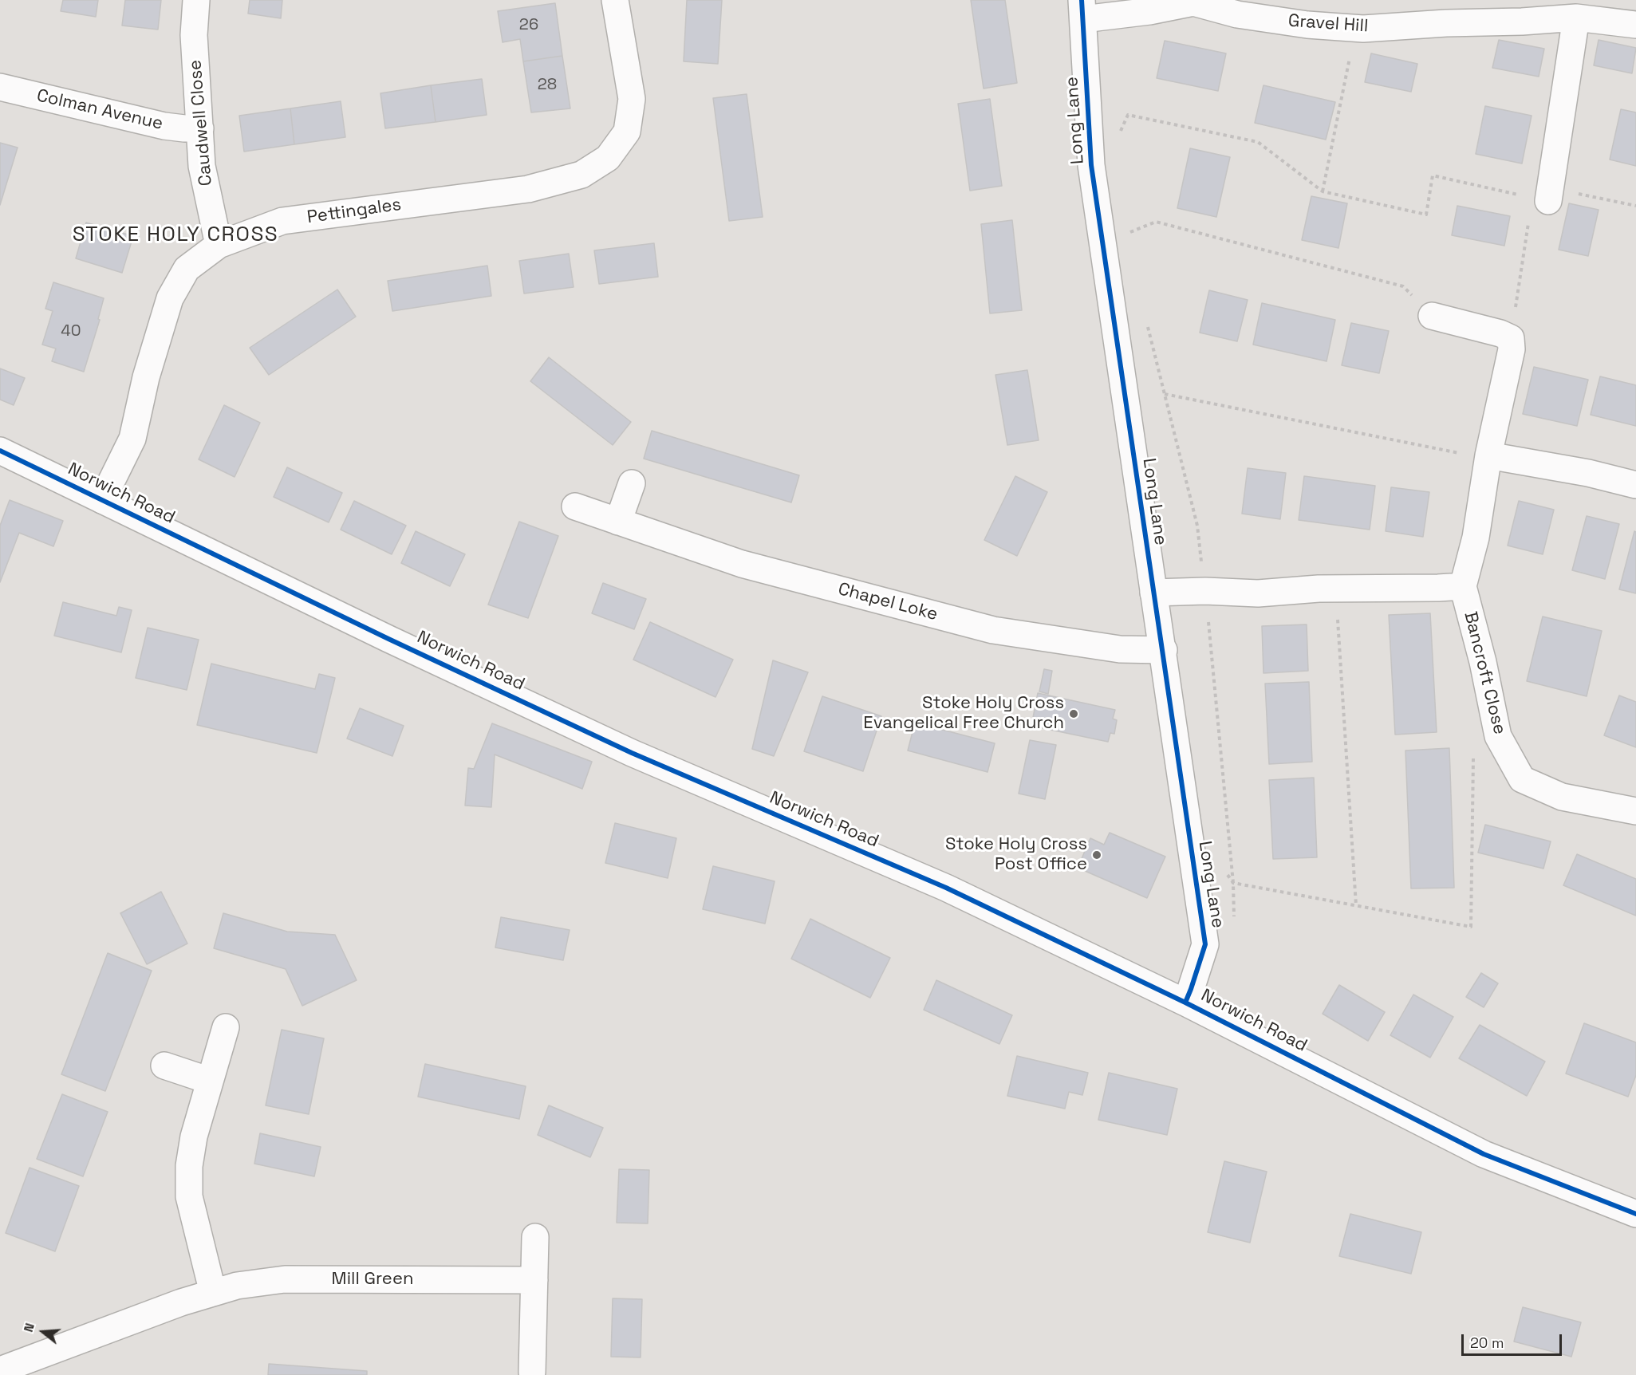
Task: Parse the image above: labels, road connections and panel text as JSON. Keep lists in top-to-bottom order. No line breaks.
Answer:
{"streets":{"street":["Gravel Hill","Colman Avenue","Long Lane","Caudwell Close","Pettingales","Norwich Road","Chapel Loke","Bancroft Close","Mill Green"]},"crossings":[["Gravel Hill","Long Lane"],["Colman Avenue","Caudwell Close"],["Long Lane","Norwich Road"],["Long Lane","Chapel Loke"],["Long Lane","Bancroft Close"],["Caudwell Close","Pettingales"],["Pettingales","Norwich Road"]],"districts":["STOKE HOLY CROSS"],"places":["Stoke Holy Cross Evangelical Free Church","Stoke Holy Cross Post Office"],"house_numbers":["26","28","40"],"scale_bar":"20 m","north":"left"}
